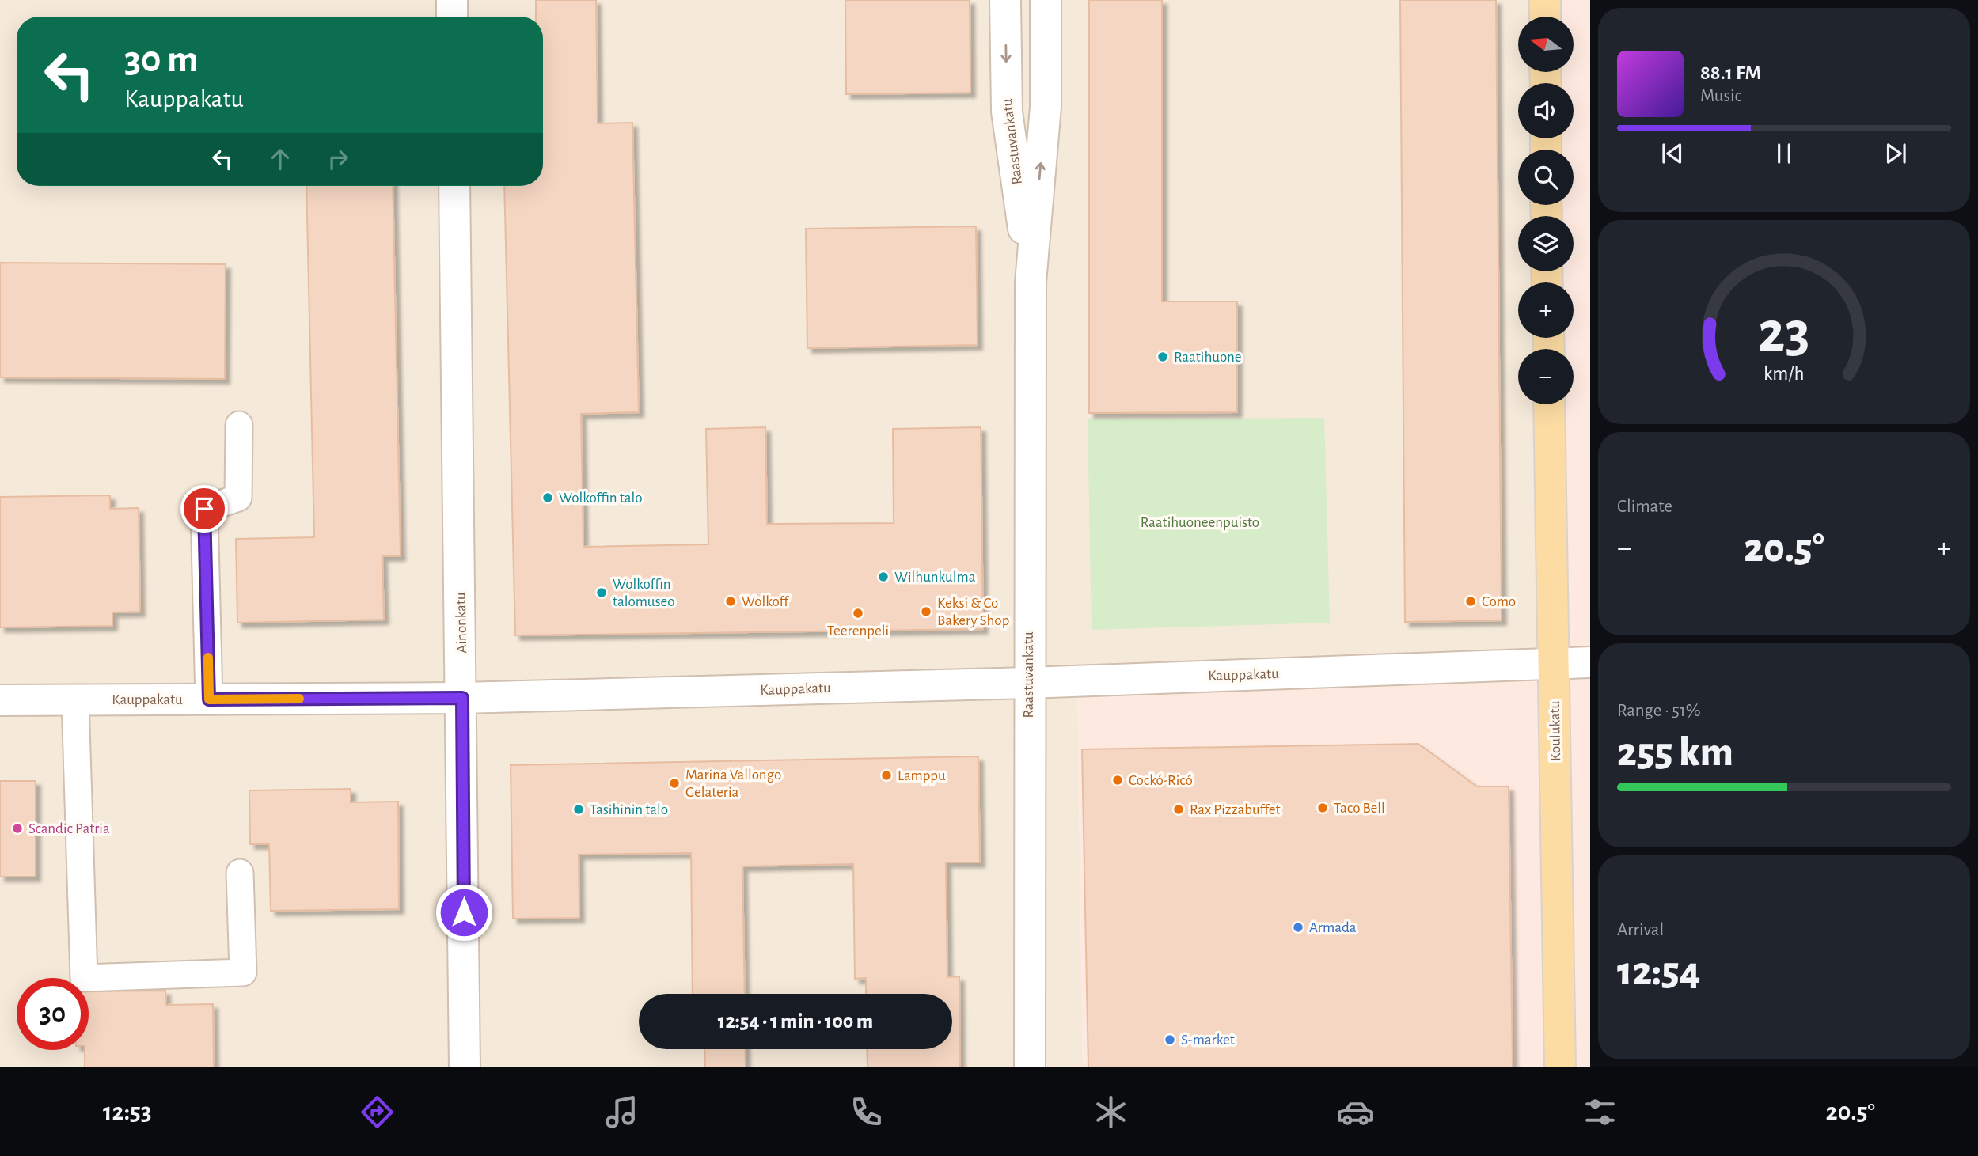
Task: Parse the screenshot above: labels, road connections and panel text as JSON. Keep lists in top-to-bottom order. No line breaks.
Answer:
{"streets":{"main road":["Koulukatu"],"street":["Raastuvankatu","Ainonkatu","Kauppakatu"]},"crossings":[["Raastuvankatu","Kauppakatu"],["Ainonkatu","Kauppakatu"],["Kauppakatu","Koulukatu"]],"parks":["Raatihuoneenpuisto"],"places":["Raatihuone","Wolkoffin talo","Wilhunkulma","Wolkoffin talomuseo","Wolkoff","Como","Keksi & Co Bakery Shop","Teerenpeli","Lamppu","Cockó-Ricó","Marina Vallongo Gelateria","Taco Bell","Tasihinin talo","Rax Pizzabuffet","Scandic Patria","Armada","S-market"],"north":"left","page":{"map_buttons":["+","−"],"turn":["30 m","Kauppakatu"],"song":["88.1 FM","Music"],"tile":["Climate",["Range · 51%","255 km"],["Arrival","12:54"]],"heat":["−","20.5°","+"],"limit":"30","trip":"12:54 · 1 min · 100 m","tabs":["12:53","20.5°"],"gauge":["23","km/h"]}}
